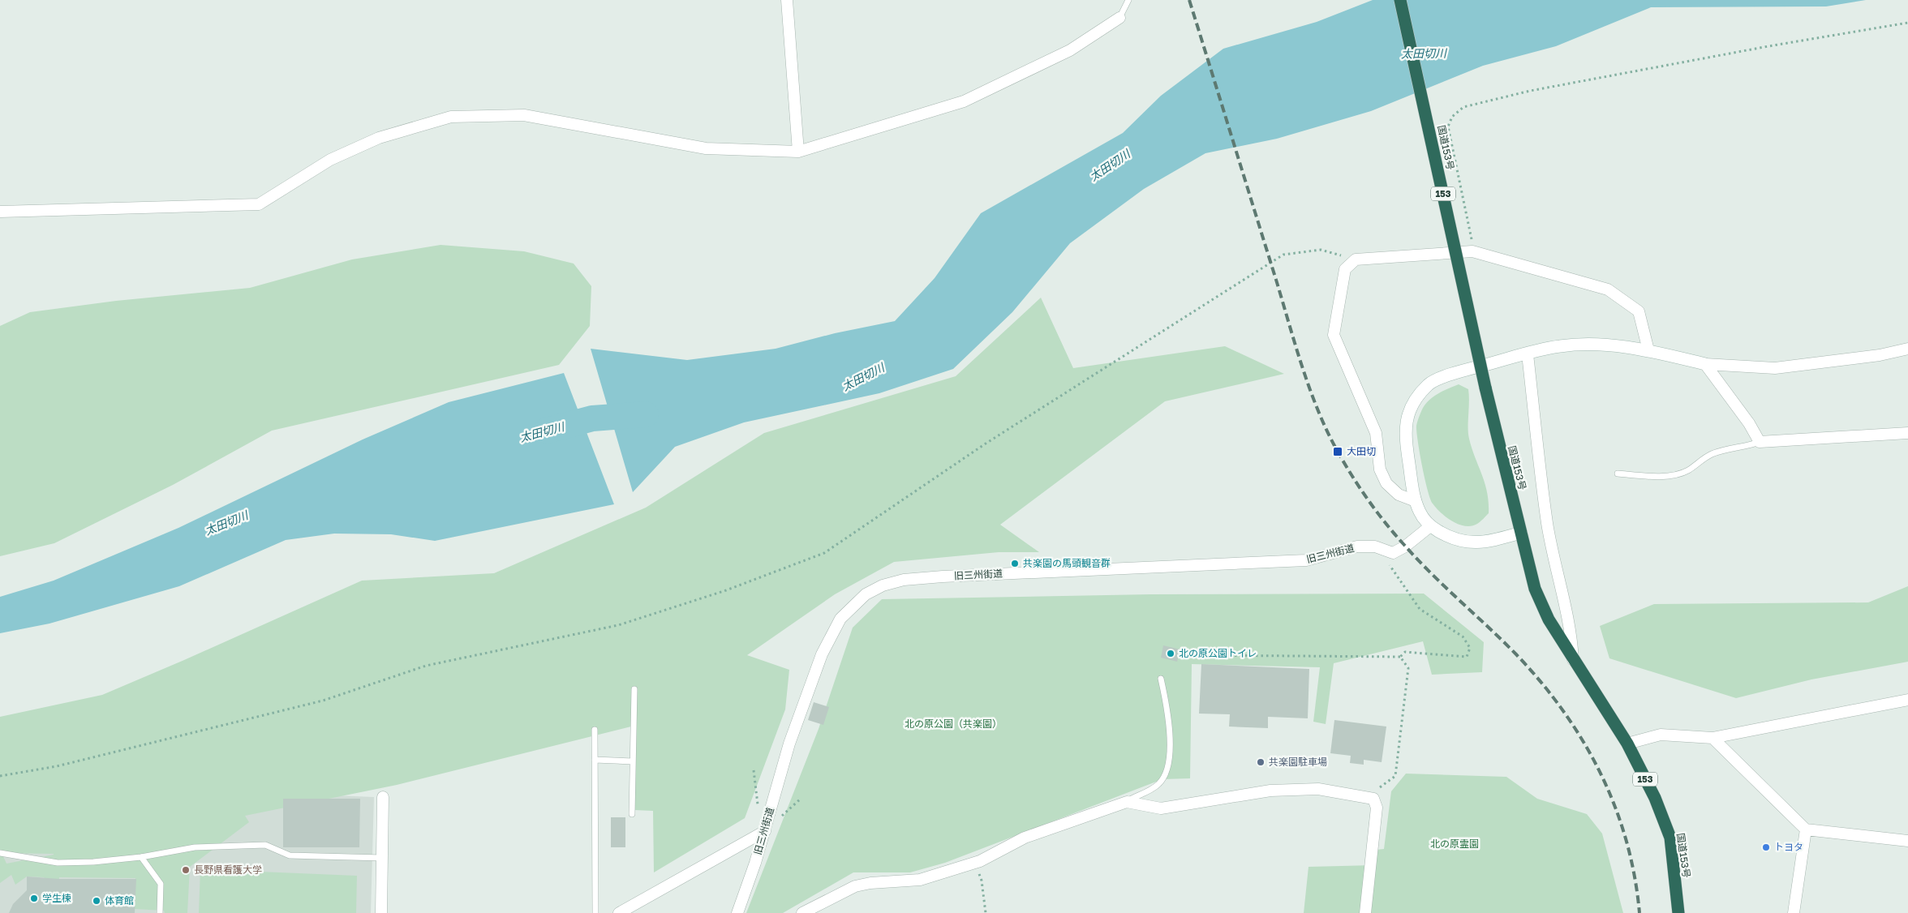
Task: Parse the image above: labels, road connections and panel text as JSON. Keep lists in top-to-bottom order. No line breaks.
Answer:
{"streets":{"highway":["国道153号","153"],"street":["旧三州街道"]},"water":["太田切川"],"parks":["北の原公園（共楽園）","北の原霊園"],"places":{"transit":["大田切"],"other":["共楽園の馬頭観音群","北の原公園トイレ","共楽園駐車場","トヨタ","長野県看護大学","学生棟","体育館"]}}
